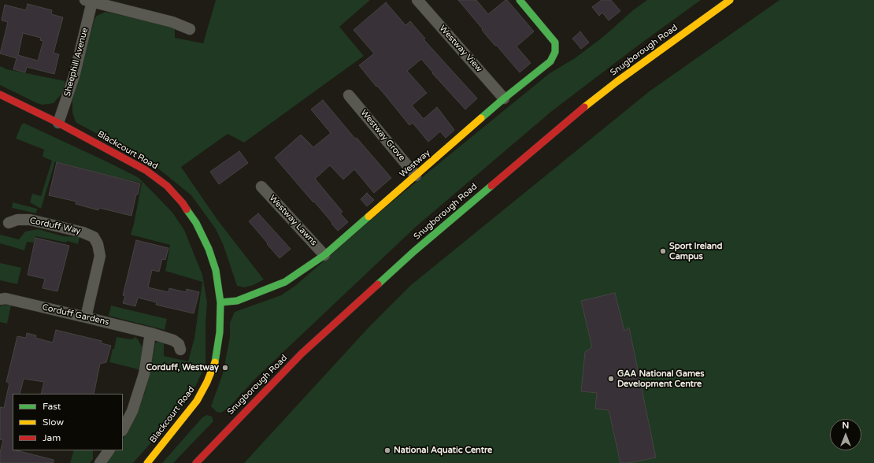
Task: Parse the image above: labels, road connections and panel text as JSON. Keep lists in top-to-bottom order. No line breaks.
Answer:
{"streets":{"street":["Westway View","Snugborough Road","Sheephill Avenue","Westway Grove","Blackcourt Road","Westway","Westway Lawns","Corduff Way","Corduff Gardens"]},"crossings":[["Westway View","Westway"],["Sheephill Avenue","Blackcourt Road"],["Westway Grove","Westway"],["Blackcourt Road","Westway"],["Westway","Westway Lawns"],["Corduff Way","Corduff Gardens"]],"places":["Sport Ireland Campus","Corduff, Westway","GAA National Games Development Centre","National Aquatic Centre"],"legend":["Fast","Slow","Jam"],"north":"top"}
